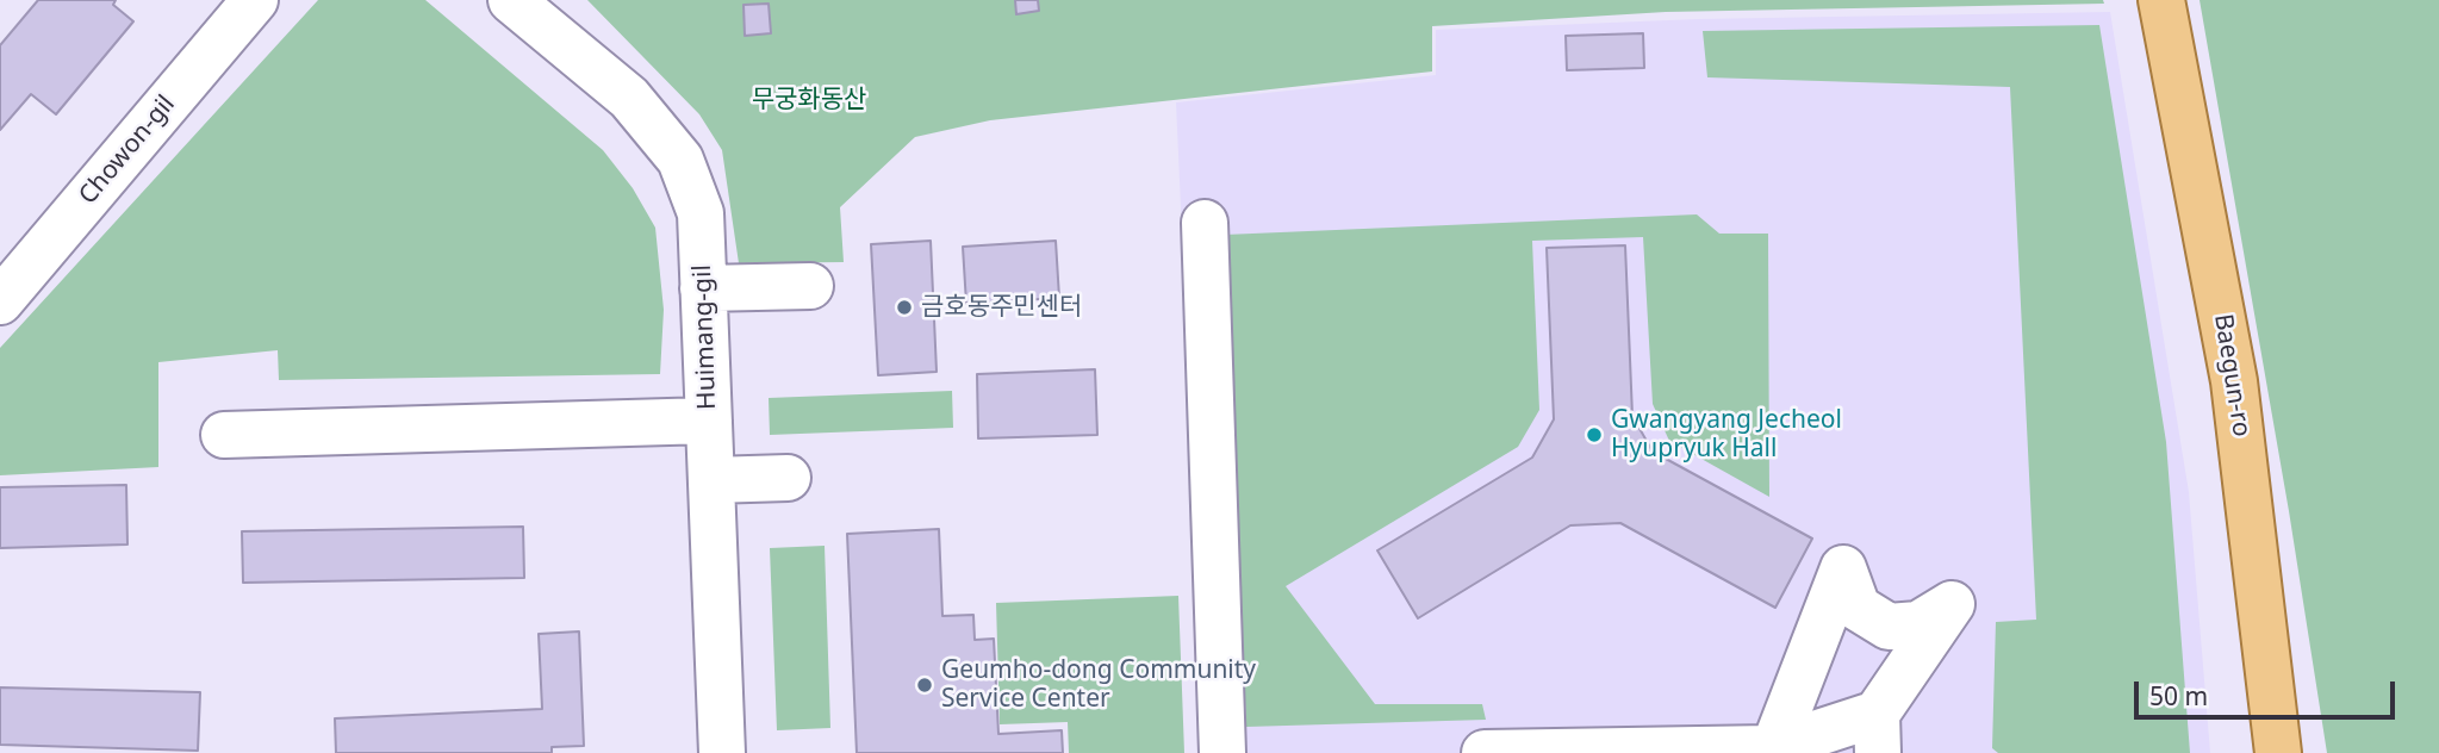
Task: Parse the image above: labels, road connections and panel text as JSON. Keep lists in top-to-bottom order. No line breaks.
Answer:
{"streets":{"main road":["Baegun-ro"],"street":["Chowon-gil","Huimang-gil"]},"parks":["무궁화동산"],"places":["금호동주민센터","Gwangyang Jecheol Hyupryuk Hall","Geumho-dong Community Service Center"],"scale_bar":"50 m"}
